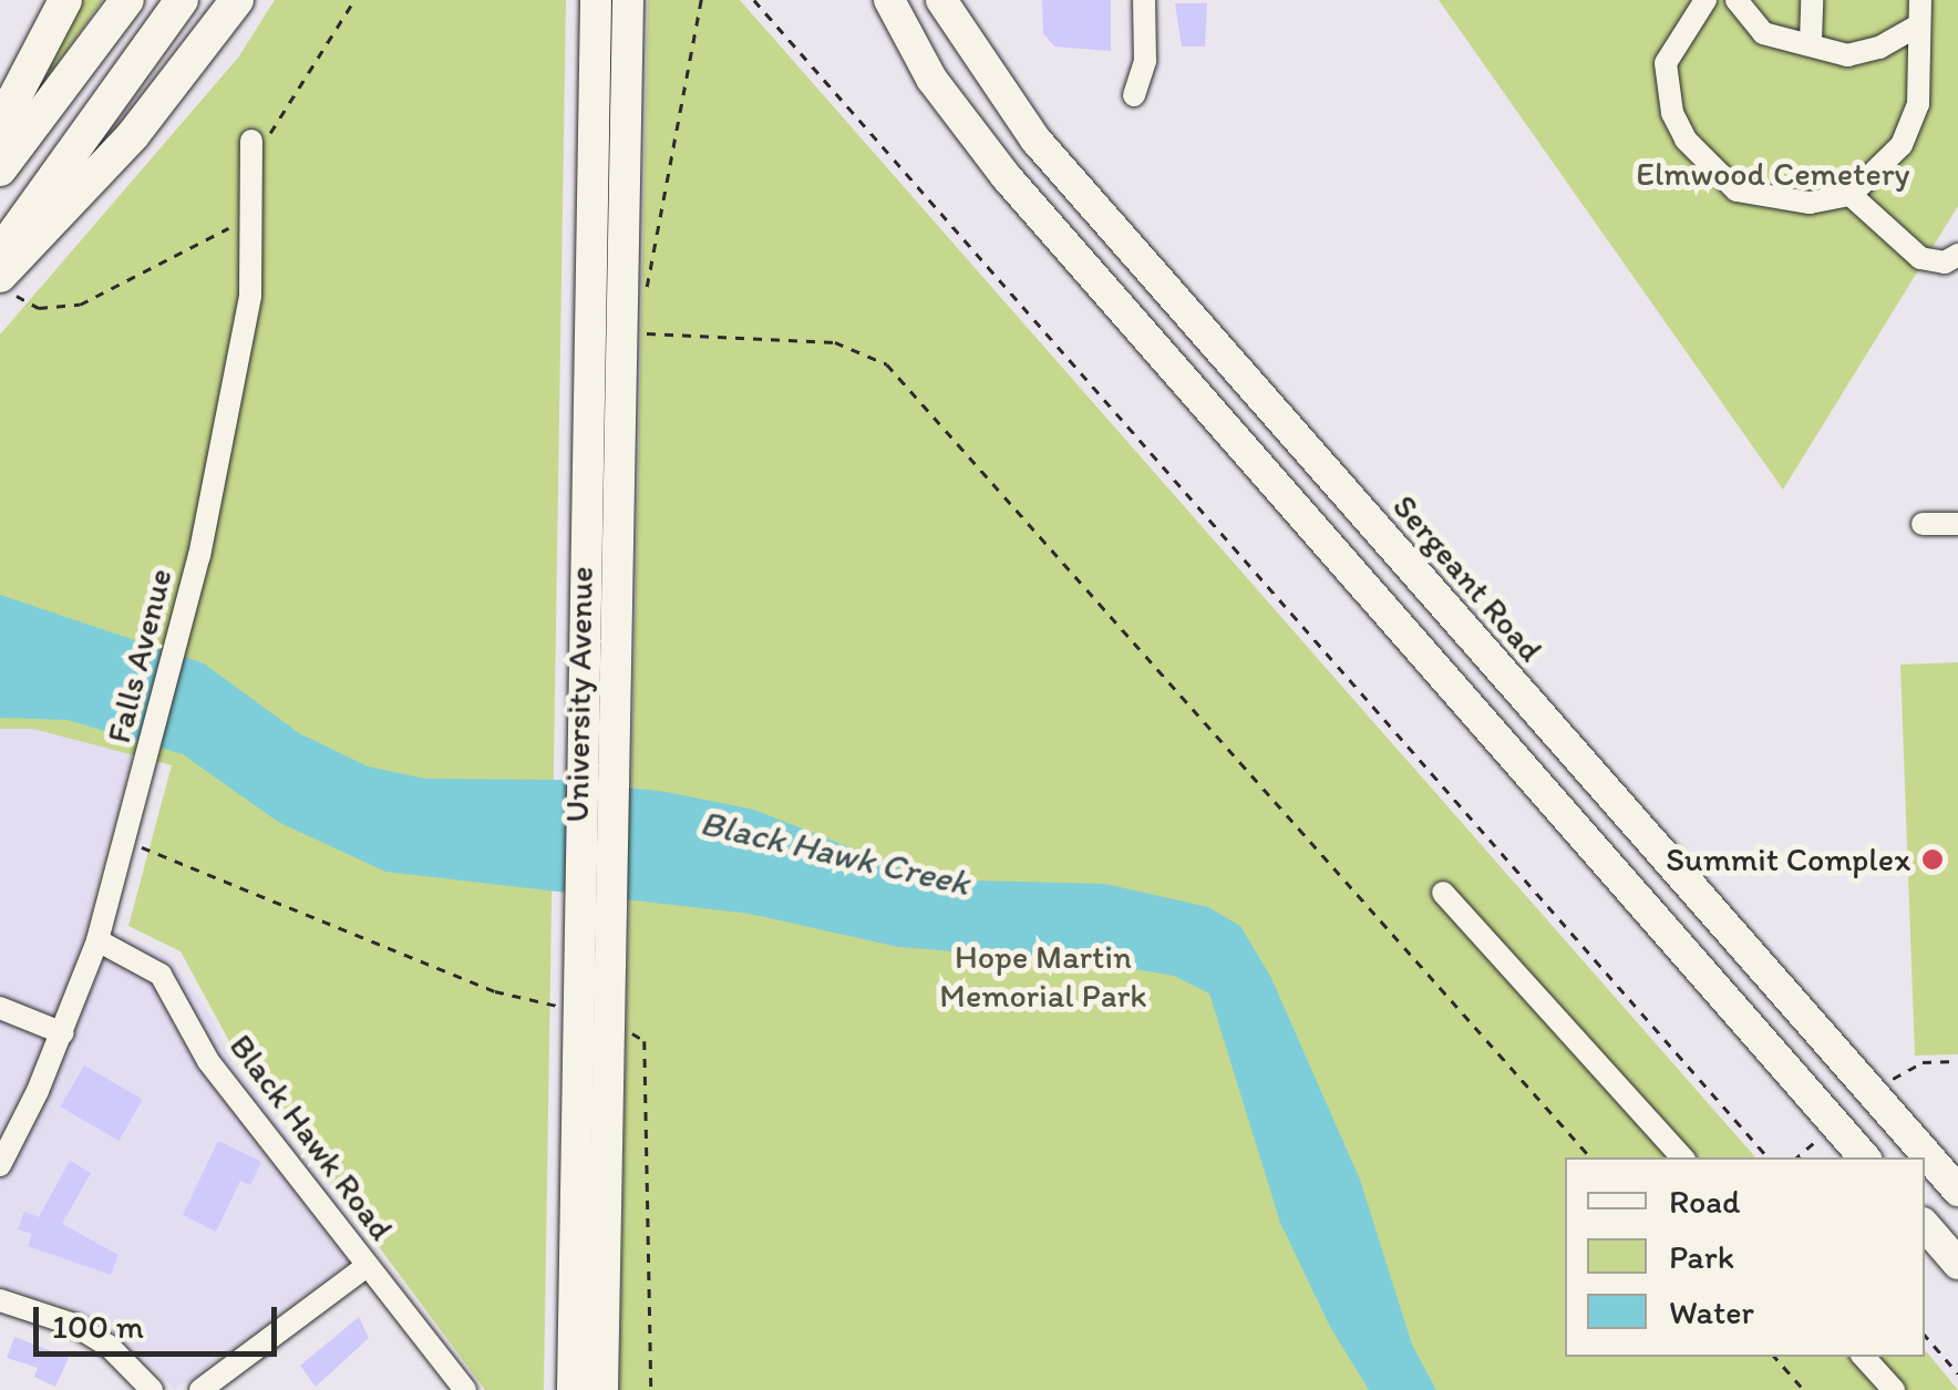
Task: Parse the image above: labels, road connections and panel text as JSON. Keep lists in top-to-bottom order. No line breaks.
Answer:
{"streets":{"main road":["Sergeant Road","University Avenue"],"street":["Falls Avenue","Black Hawk Road"]},"crossings":[["Falls Avenue","Black Hawk Road"]],"water":["Black Hawk Creek"],"parks":["Elmwood Cemetery","Hope Martin Memorial Park"],"places":["Summit Complex"],"legend":["Road","Park","Water"],"scale_bar":"100 m"}
